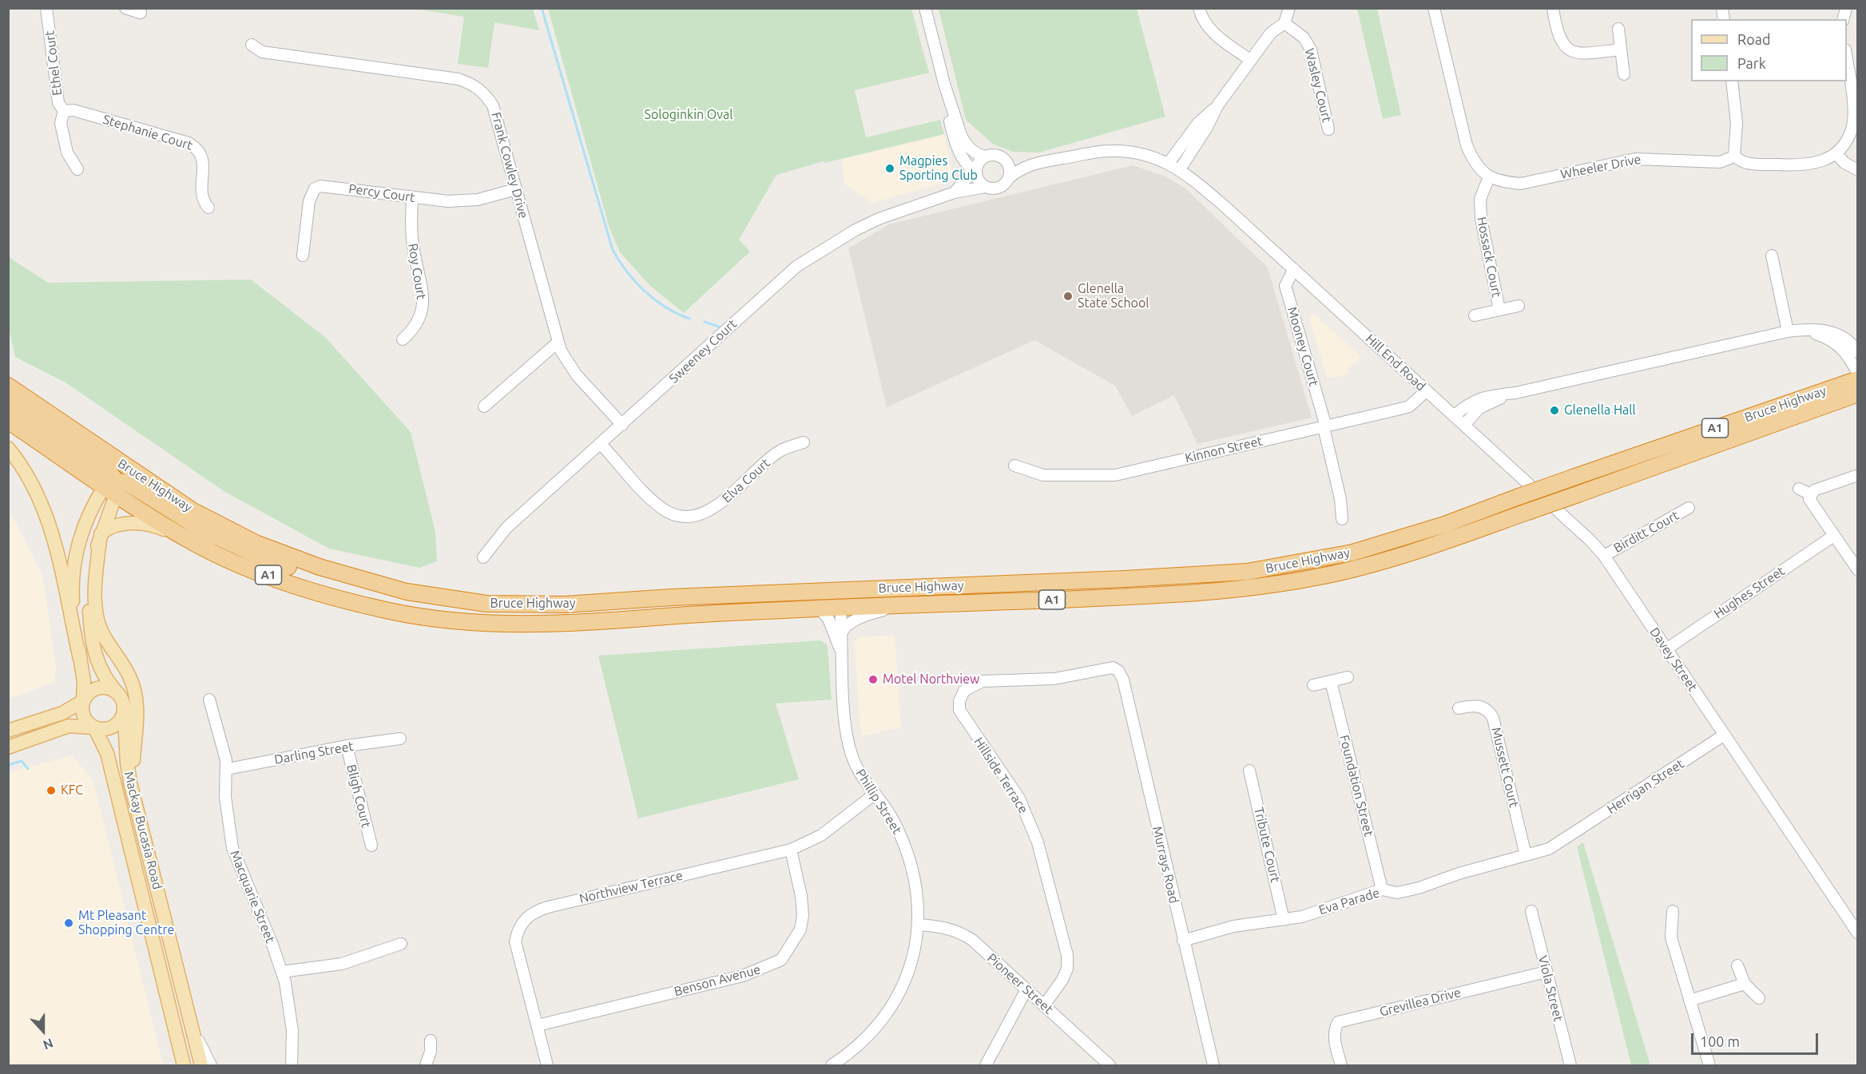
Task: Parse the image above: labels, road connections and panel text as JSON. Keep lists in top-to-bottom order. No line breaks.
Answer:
{"streets":{"highway":["Bruce Highway","A1"],"main road":["Mackay Bucasia Road"],"street":["Ethel Court","Wasley Court","Stephanie Court","Frank Cowley Drive","Wheeler Drive","Percy Court","Hossack Court","Roy Court","Mooney Court","Sweeney Court","Hill End Road","Kinnon Street","Elva Court","Birditt Court","Hughes Street","Davey Street","Darling Street","Mussett Court","Hillside Terrace","Foundation Street","Herrigan Street","Bligh Court","Phillip Street","Tribute Court","Murrays Road","Northview Terrace","Macquarie Street","Eva Parade","Benson Avenue","Pioneer Street","Viola Street","Grevillea Drive"]},"crossings":[["Ethel Court","Stephanie Court"],["Frank Cowley Drive","Percy Court"],["Frank Cowley Drive","Sweeney Court"],["Wheeler Drive","Hossack Court"],["Percy Court","Roy Court"],["Mooney Court","Hill End Road"],["Mooney Court","Kinnon Street"],["Sweeney Court","Hill End Road"],["Sweeney Court","Elva Court"],["Hill End Road","Kinnon Street"],["Hill End Road","Davey Street"],["Birditt Court","Davey Street"],["Hughes Street","Davey Street"],["Davey Street","Herrigan Street"],["Darling Street","Bligh Court"],["Darling Street","Macquarie Street"],["Mussett Court","Eva Parade"],["Hillside Terrace","Murrays Road"],["Hillside Terrace","Pioneer Street"],["Foundation Street","Eva Parade"],["Herrigan Street","Eva Parade"],["Phillip Street","Northview Terrace"],["Phillip Street","Pioneer Street"],["Tribute Court","Eva Parade"],["Murrays Road","Eva Parade"],["Northview Terrace","Benson Avenue"],["Viola Street","Grevillea Drive"]],"parks":["Sologinkin Oval"],"places":["Magpies Sporting Club","Glenella State School","Glenella Hall","Motel Northview","KFC","Mt Pleasant Shopping Centre"],"legend":["Road","Park"],"scale_bar":"100 m","north":"bottom"}
